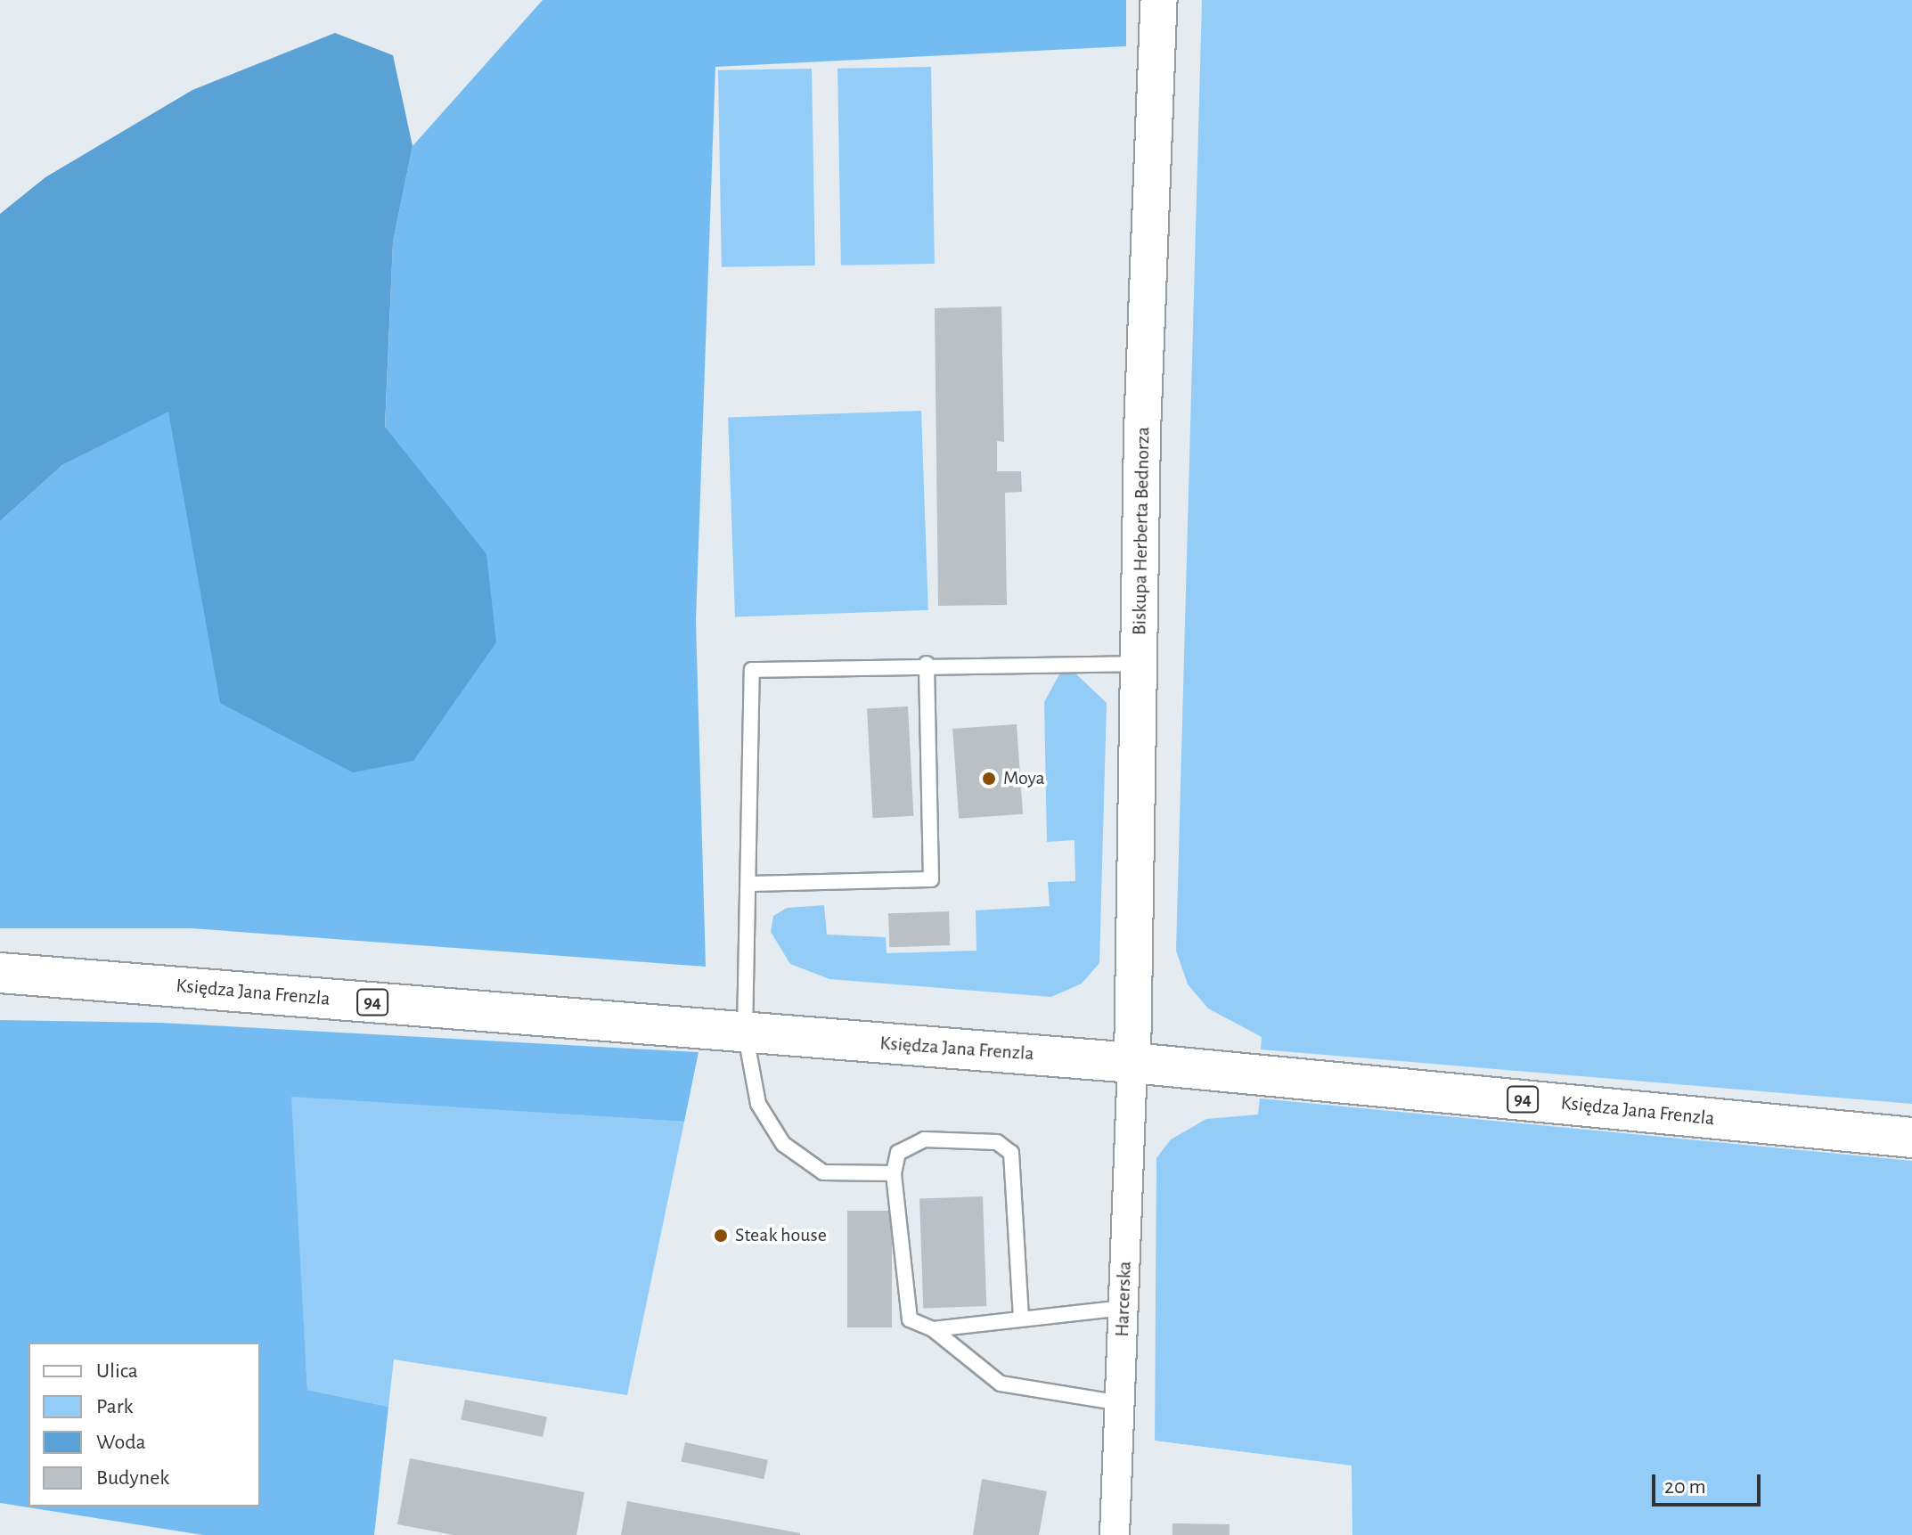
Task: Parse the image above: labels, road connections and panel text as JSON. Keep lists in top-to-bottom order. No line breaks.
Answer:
{"streets":{"main road":["Księdza Jana Frenzla","94"],"street":["Biskupa Herberta Bednorza","Harcerska"]},"crossings":[["Biskupa Herberta Bednorza","Księdza Jana Frenzla"],["Biskupa Herberta Bednorza","Harcerska"],["Księdza Jana Frenzla","Harcerska"]],"places":["Moya","Steak house"],"legend":["Ulica","Park","Woda","Budynek"],"scale_bar":"20 m"}
